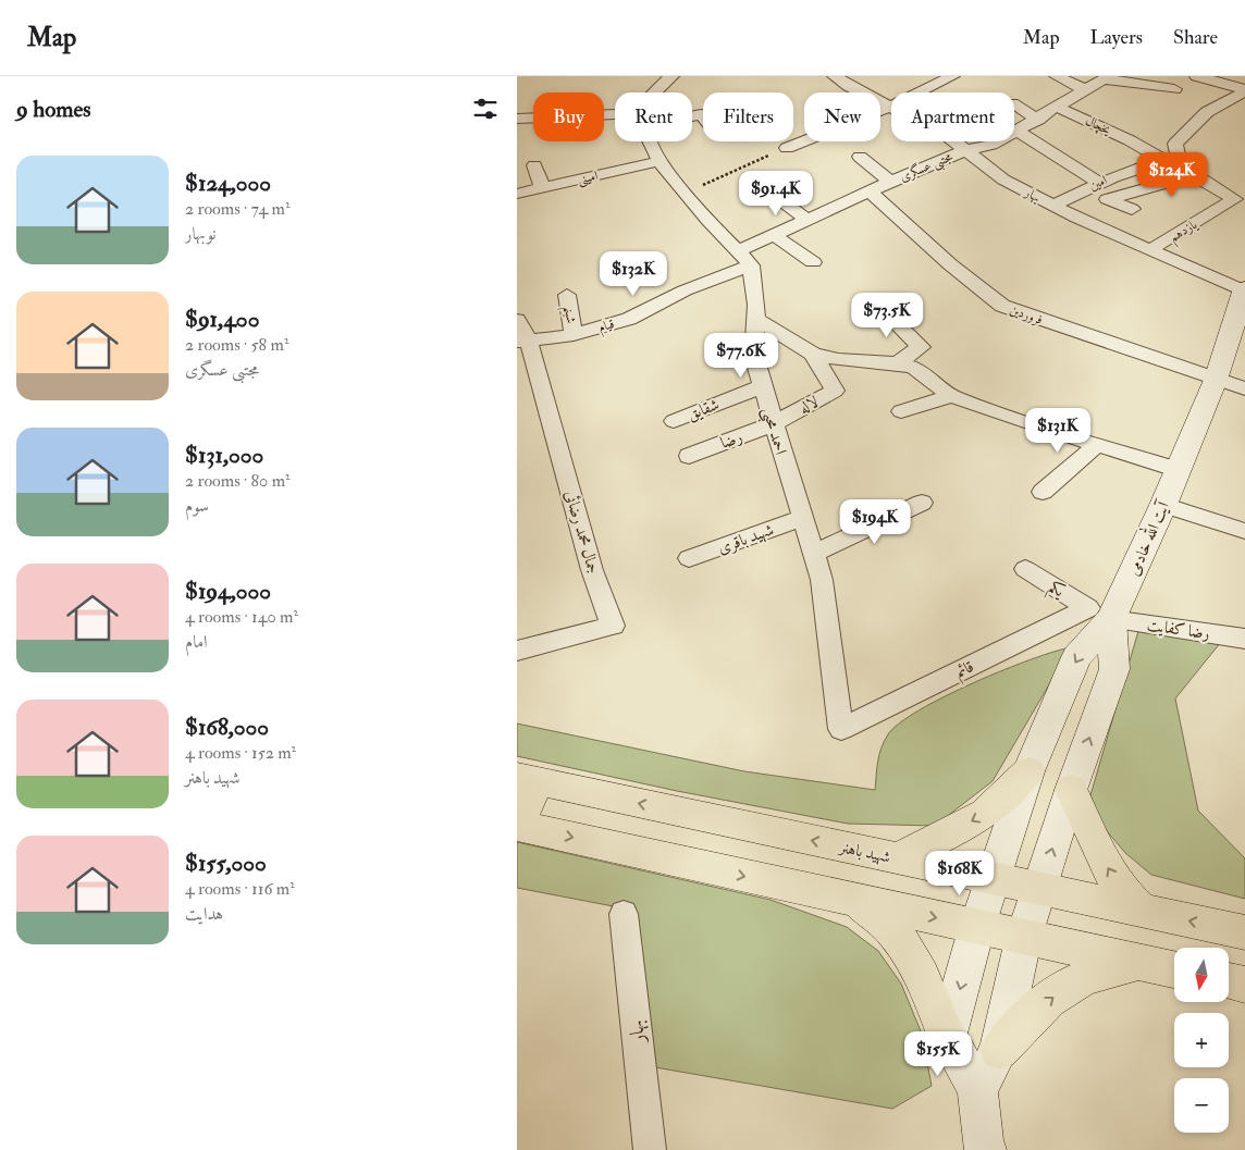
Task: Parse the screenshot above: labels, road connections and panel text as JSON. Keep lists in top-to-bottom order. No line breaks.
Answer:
{"streets":{"main road":["آیت الله خادمی","شهید باهنر"],"street":["یخچال","مجتبی عسگری","امینی","امین","بهار","یازدهم","شبنم","فروردین","قیام","لاله","شقایق","احمد محبی","رضا","جمال محمد رضائی","شهید باقری","یکم","رضا کفایت","قائم"]},"crossings":[["یخچال","مجتبی عسگری"],["یخچال","امین"],["یخچال","یازدهم"],["مجتبی عسگری","بهار"],["مجتبی عسگری","فروردین"],["مجتبی عسگری","قیام"],["مجتبی عسگری","احمد محبی"],["امین","بهار"],["امین","یازدهم"],["بهار","یازدهم"],["بهار","آیت الله خادمی"],["شبنم","قیام"],["فروردین","آیت الله خادمی"],["قیام","احمد محبی"],["قیام","جمال محمد رضائی"],["لاله","احمد محبی"],["لاله","رضا"],["شقایق","احمد محبی"],["احمد محبی","رضا"],["احمد محبی","شهید باقری"],["احمد محبی","قائم"],["آیت الله خادمی","یکم"],["آیت الله خادمی","رضا کفایت"],["آیت الله خادمی","قائم"],["یکم","رضا کفایت"],["یکم","قائم"],["رضا کفایت","قائم"]],"north":"bottom","page":{"header":"Map","nav":["Map","Layers","Share"],"heading":"9 homes","chip":["Buy","Rent","Filters","New","Apartment"],"list":[{"name":"$124,000","note":"2 rooms · 74 m² · نوبهار"},{"name":"$91,400","note":"2 rooms · 58 m² · مجتبی عسگری"},{"name":"$131,000","note":"2 rooms · 80 m² · سوم"},{"name":"$194,000","note":"4 rooms · 140 m² · امام"},{"name":"$168,000","note":"4 rooms · 152 m² · شهید باهنر"},{"name":"$155,000","note":"4 rooms · 116 m² · هدایت"}],"price":["$124K","$91.4K","$132K","$73.5K","$77.6K","$131K","$194K","$168K","$155K"],"map_buttons":["+","−"]}}
